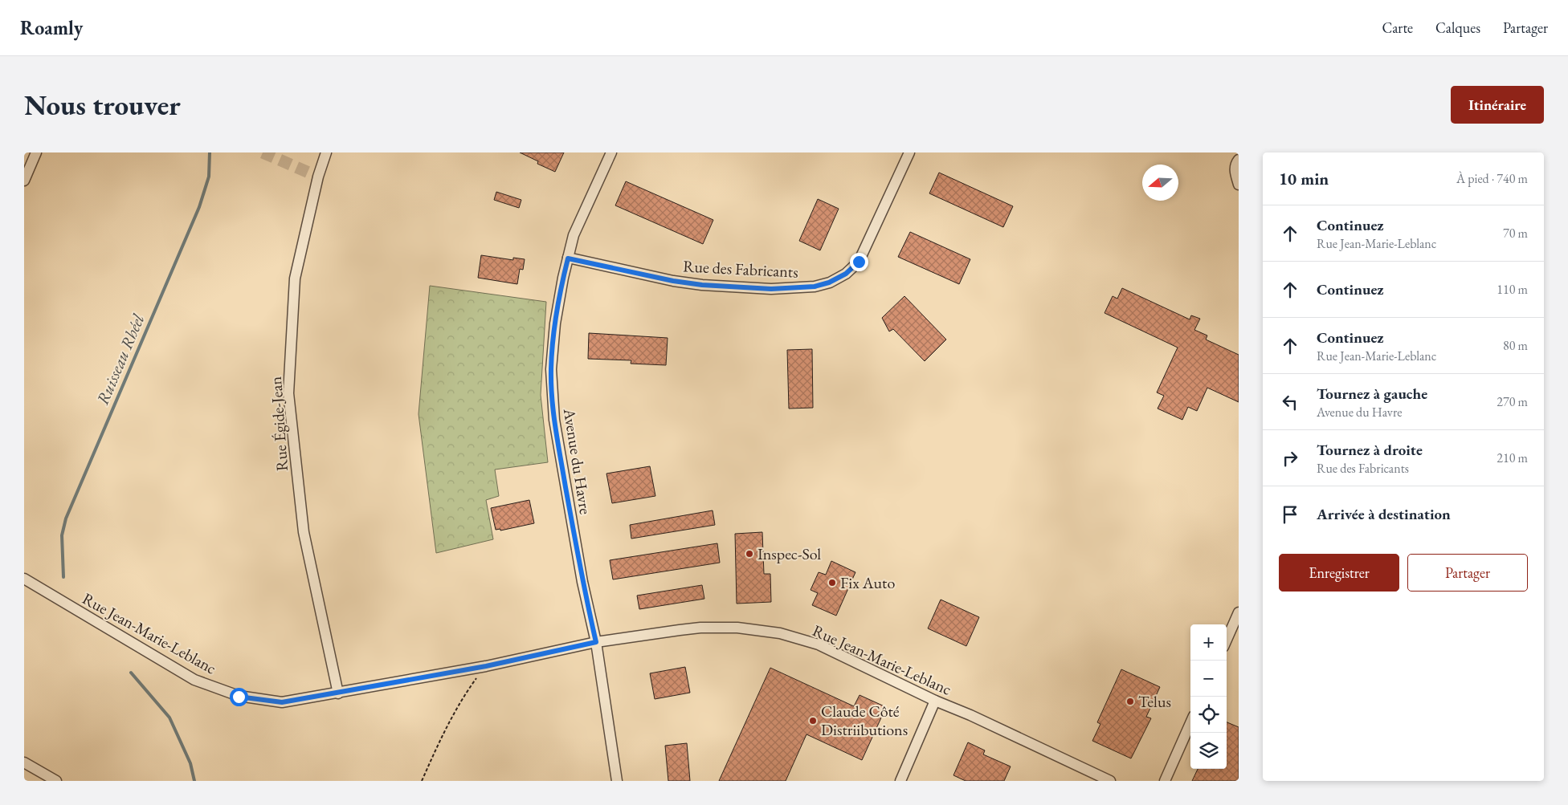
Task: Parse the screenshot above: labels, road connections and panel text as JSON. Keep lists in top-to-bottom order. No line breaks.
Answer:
{"streets":{"street":["Rue des Fabricants","Rue Égide-Jean","Avenue du Havre","Rue Jean-Marie-Leblanc"]},"crossings":[["Rue des Fabricants","Avenue du Havre"],["Rue Égide-Jean","Rue Jean-Marie-Leblanc"],["Avenue du Havre","Rue Jean-Marie-Leblanc"]],"water":["Ruisseau Rhéel"],"places":["Inspec-Sol","Fix Auto","Telus","Claude Côté Distriibutions"],"north":"left","page":{"header":"Roamly","nav":["Carte","Calques","Partager"],"buttons":["Itinéraire",["Enregistrer","Partager"]],"title":"Nous trouver","heading":["10 min","À pied · 740 m"],"list":[["Continuez","Rue Jean-Marie-Leblanc","70 m"],["Continuez","110 m"],["Continuez","Rue Jean-Marie-Leblanc","80 m"],["Tournez à gauche","Avenue du Havre","270 m"],["Tournez à droite","Rue des Fabricants","210 m"],"Arrivée à destination"],"map_buttons":["+","−"]}}
